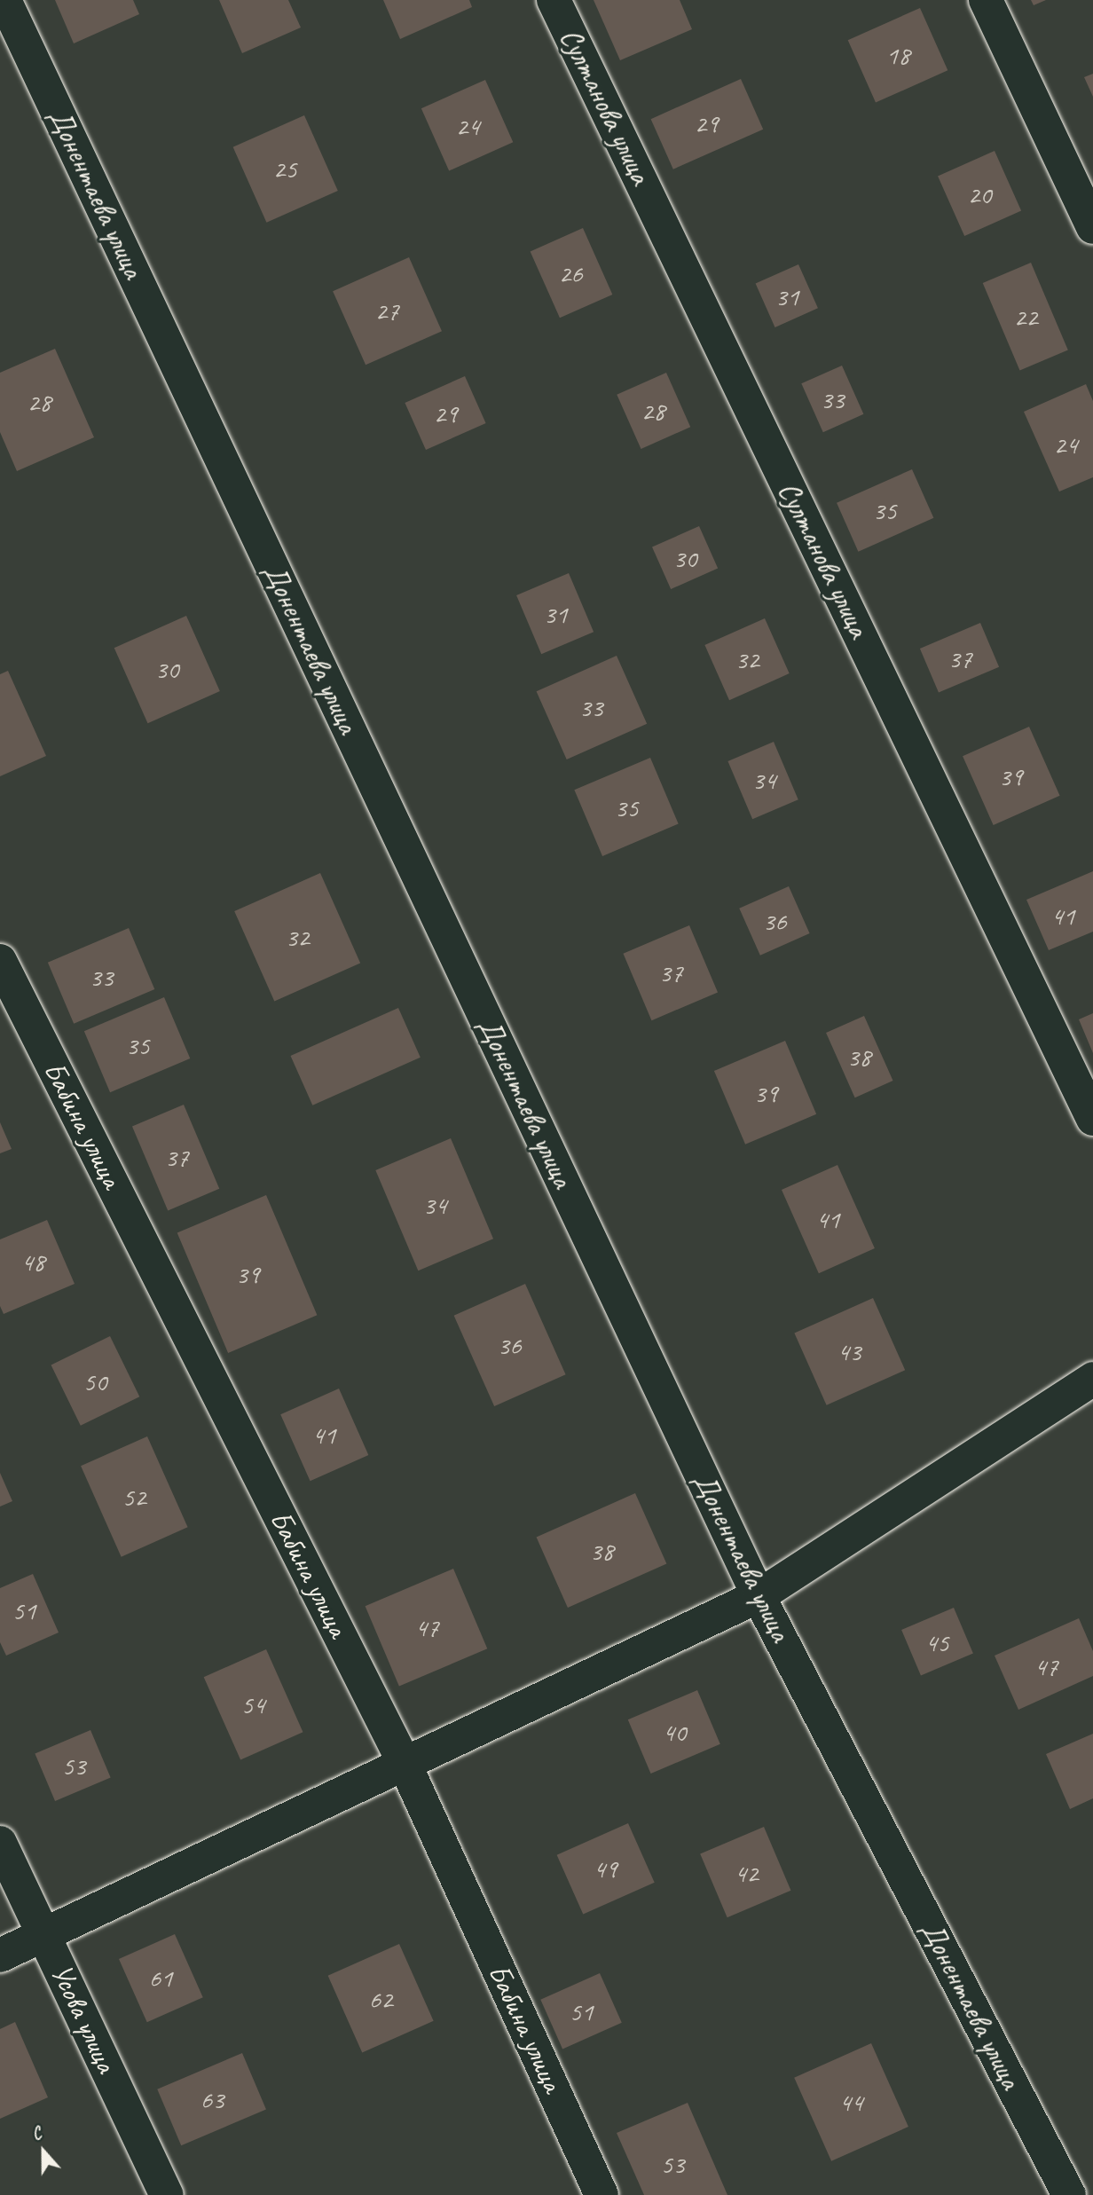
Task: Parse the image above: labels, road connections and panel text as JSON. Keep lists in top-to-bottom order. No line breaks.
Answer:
{"streets":{"street":["Султанова улица","Донентаева улица","Бабина улица","Усова улица"]},"house_numbers":["18","29","24","25","20","26","31","27","22","33","28","28","29","24","35","30","31","37","32","30","33","39","34","35","41","36","32","37","33","35","38","39","37","34","41","48","39","36","43","50","41","52","38","51","47","45","47","54","40","53","49","42","61","62","51","63","44","53"],"north":"top"}
